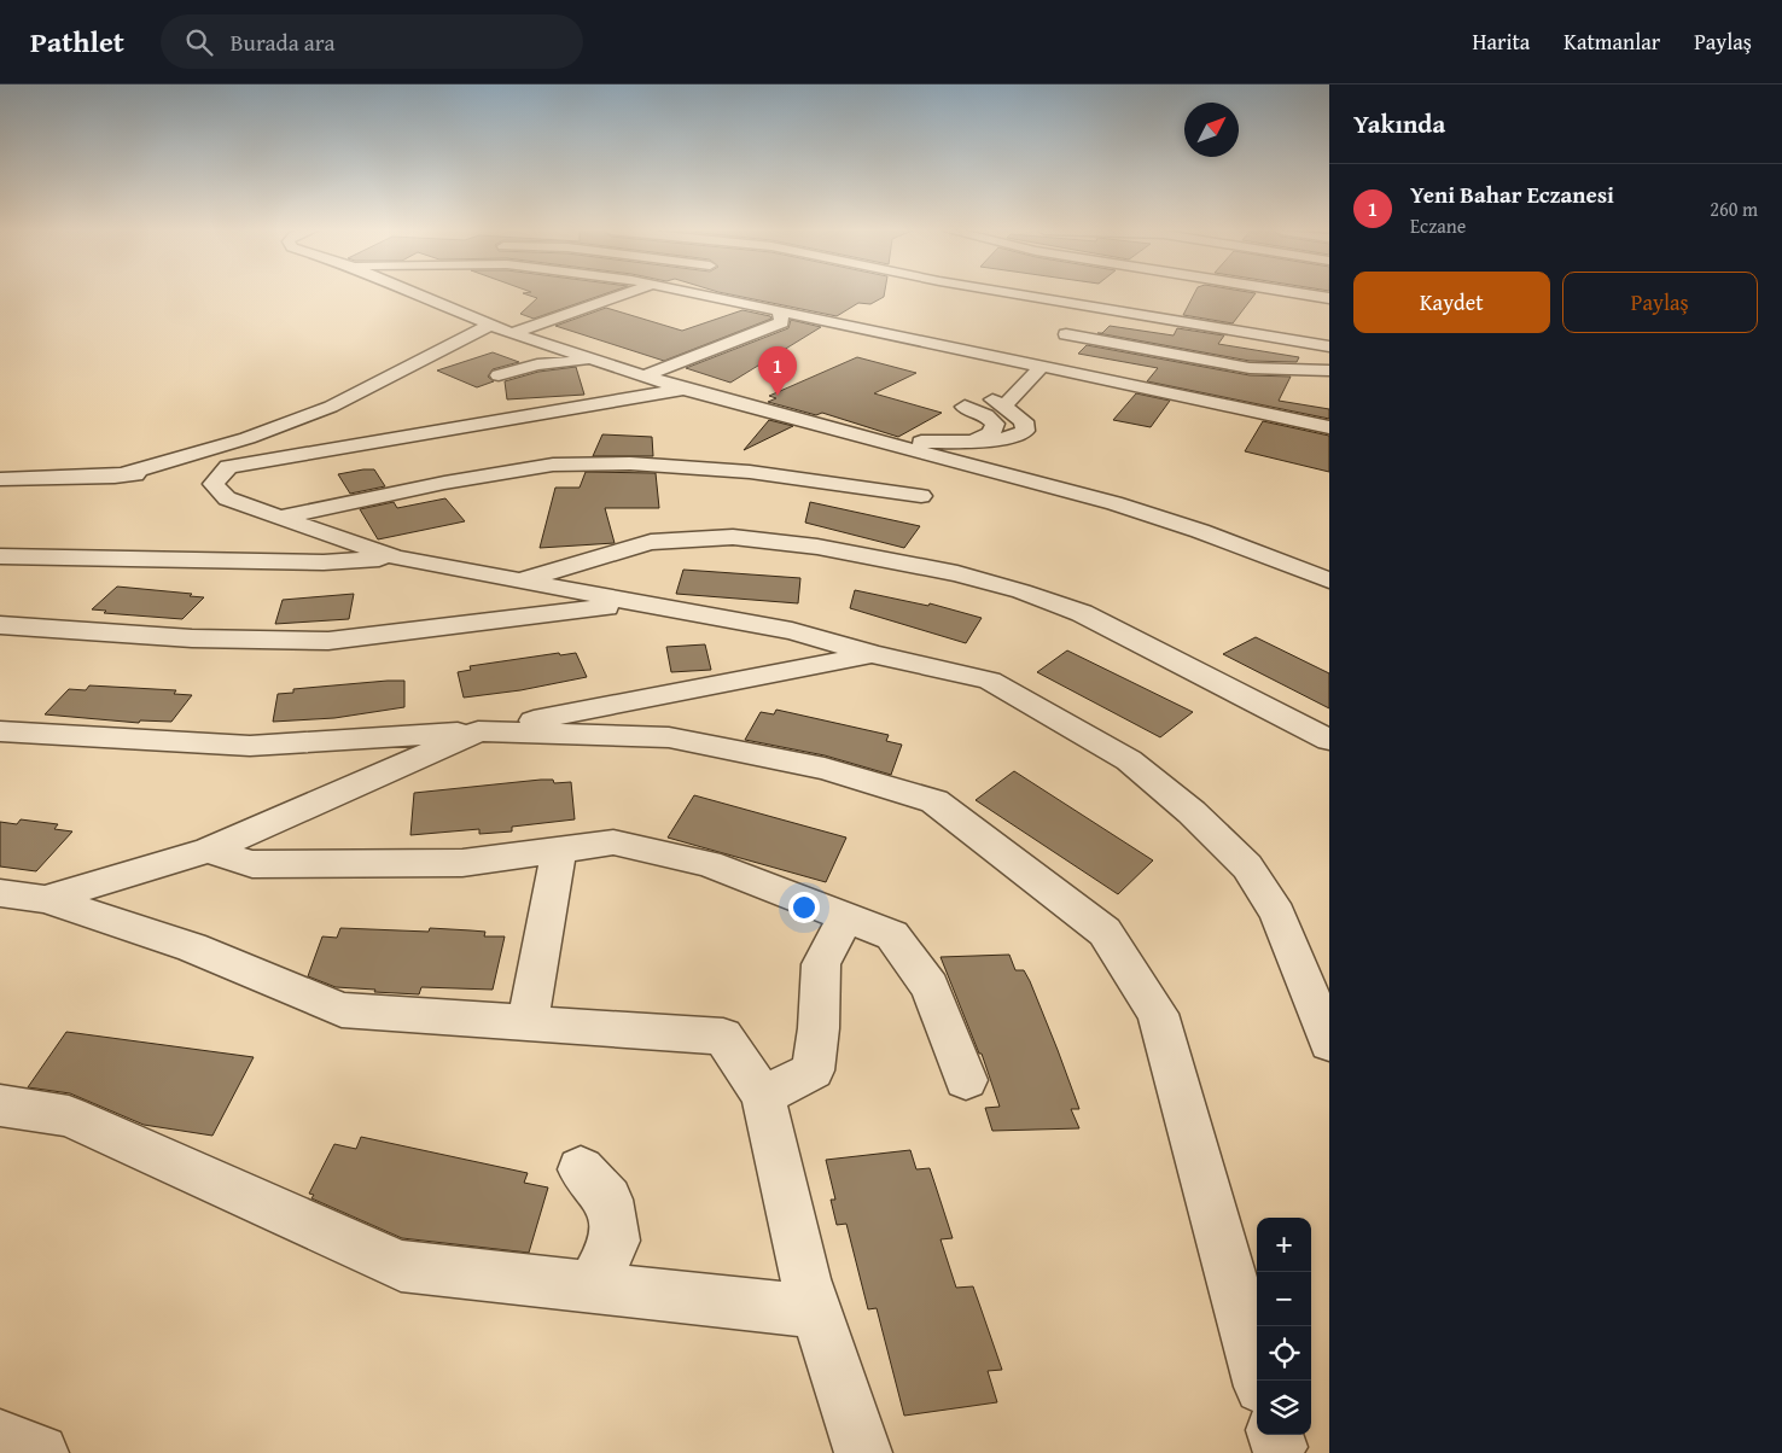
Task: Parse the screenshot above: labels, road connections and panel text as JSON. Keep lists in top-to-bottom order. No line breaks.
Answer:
{"north":"top right","page":{"header":"Pathlet","search":"Burada ara","nav":["Harita","Katmanlar","Paylaş"],"heading":"Yakında","list":[{"mark":"1","name":"Yeni Bahar Eczanesi","note":"Eczane","value":"260 m"}],"buttons":["Kaydet","Paylaş"],"pins":"1","map_buttons":["+","−"]}}
